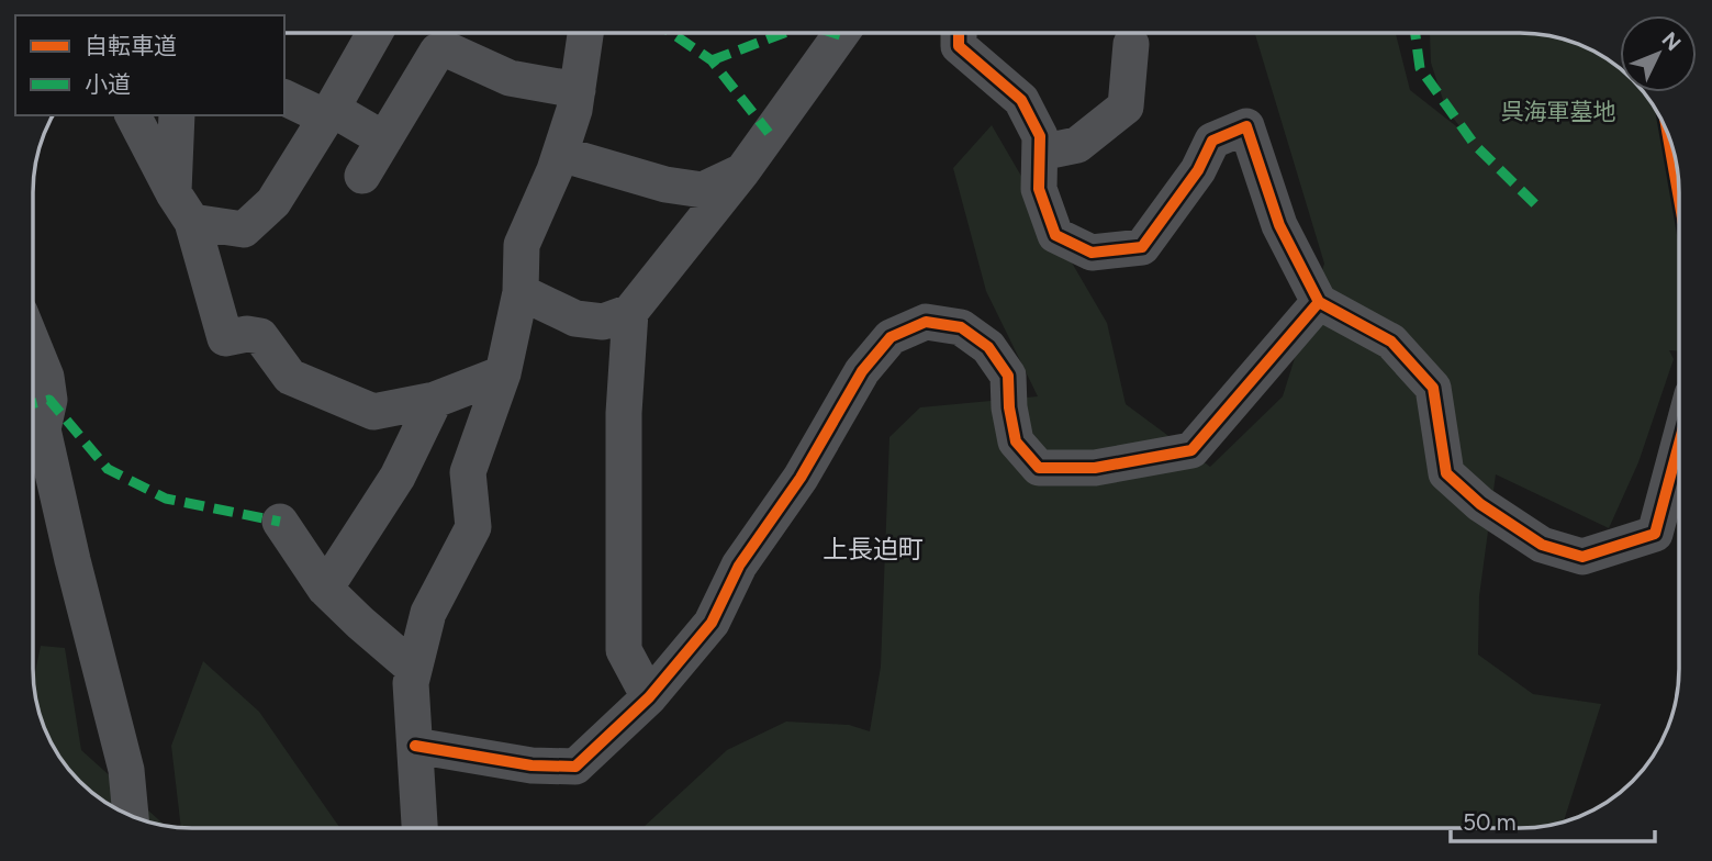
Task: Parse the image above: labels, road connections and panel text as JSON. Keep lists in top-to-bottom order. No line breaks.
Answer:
{"districts":["上長迫町"],"parks":["呉海軍墓地"],"legend":["自転車道","小道"],"scale_bar":"50 m","north":"top right"}
